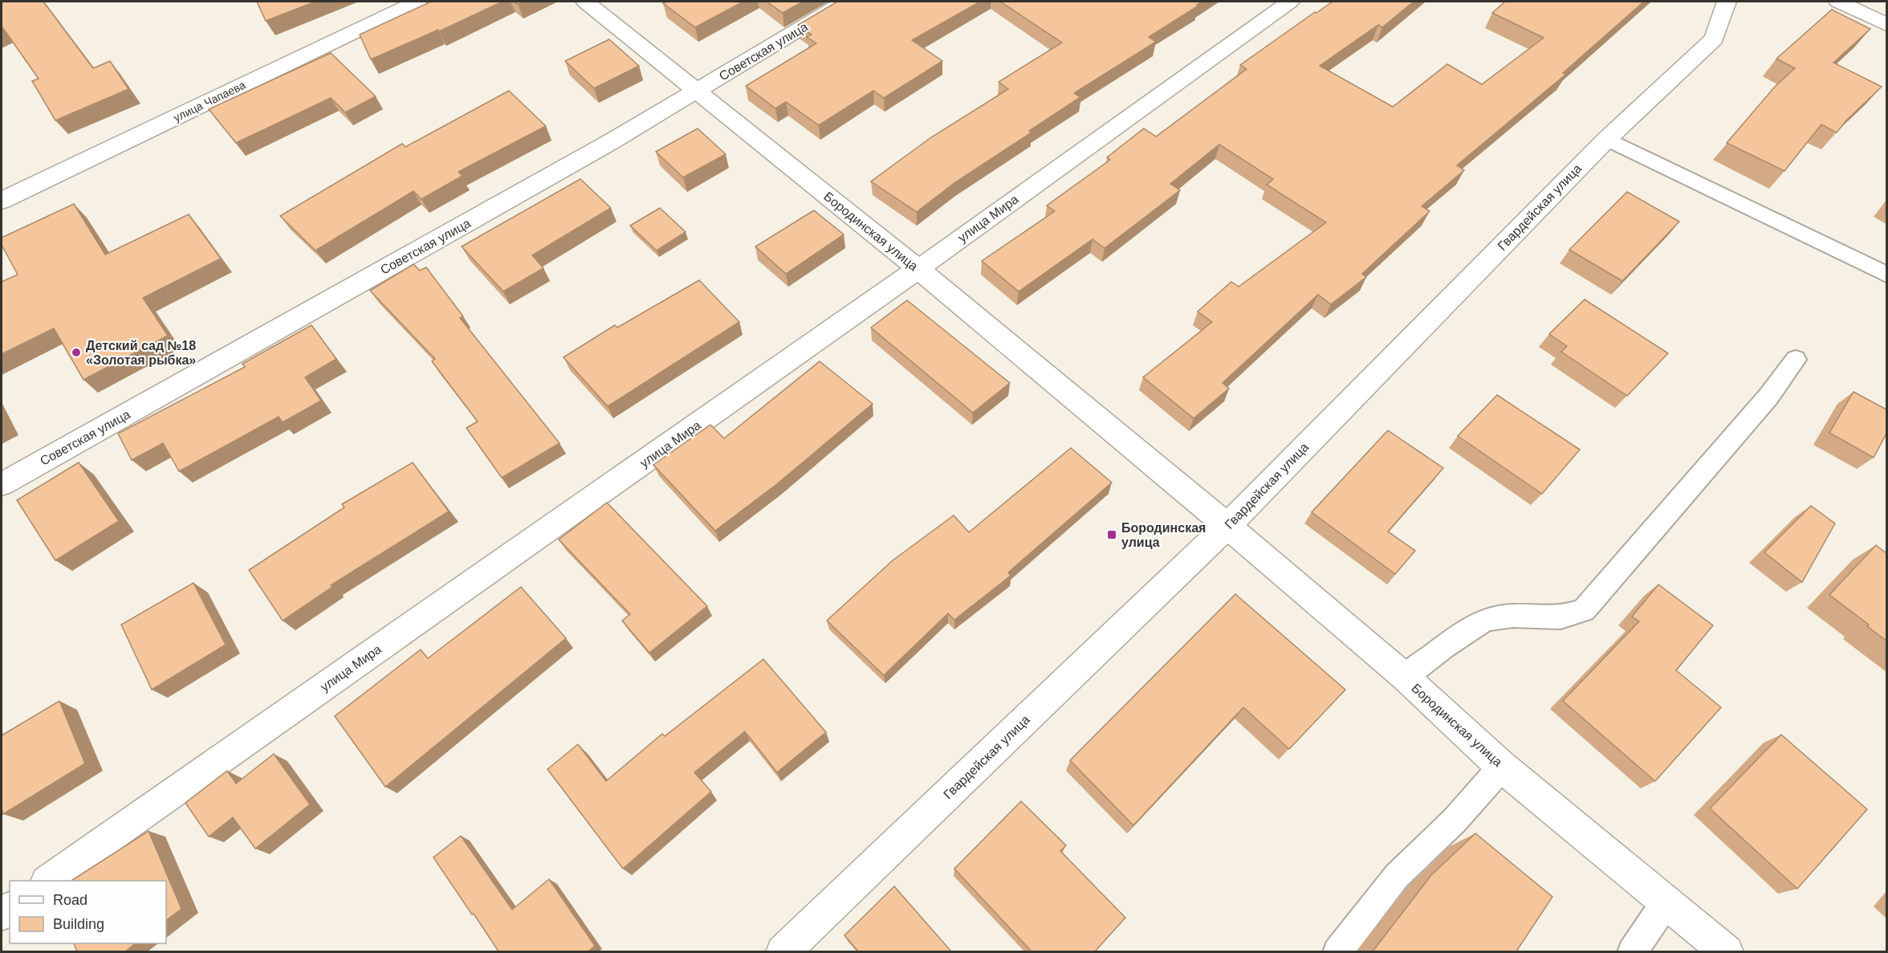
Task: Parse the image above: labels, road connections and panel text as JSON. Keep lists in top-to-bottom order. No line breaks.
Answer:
{"streets":{"street":["Советская улица","улица Чапаева","Гвардейская улица","улица Мира","Бородинская улица"]},"crossings":[["Советская улица","Бородинская улица"],["Гвардейская улица","Бородинская улица"],["улица Мира","Бородинская улица"]],"places":{"other":["Детский сад №18 «Золотая рыбка»"],"transit":["Бородинская улица"]},"legend":["Road","Building"]}
